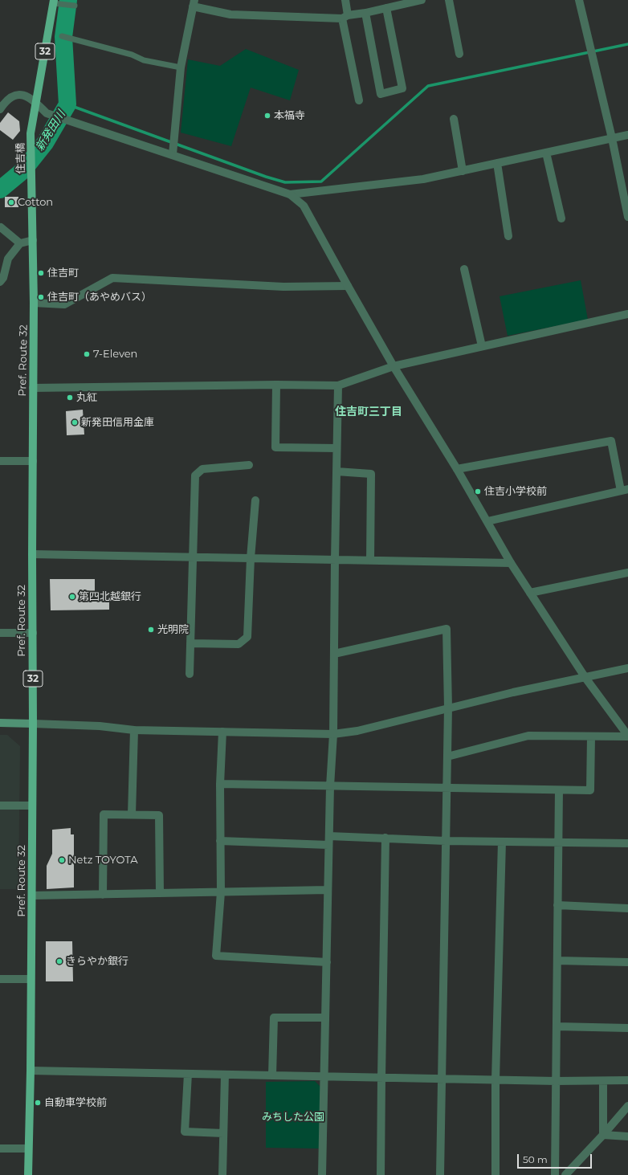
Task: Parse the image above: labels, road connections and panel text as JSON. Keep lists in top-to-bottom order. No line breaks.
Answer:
{"streets":{"main road":["32","住吉橋","Pref. Route 32"]},"crossings":[["32","住吉橋"],["住吉橋","Pref. Route 32"]],"districts":["住吉町三丁目"],"water":["新発田川"],"parks":["みちした公園"],"places":["本福寺","Cotton","住吉町","住吉町（あやめバス）","7-Eleven","丸紅","新発田信用金庫","住吉小学校前","第四北越銀行","光明院","Netz TOYOTA","きらやか銀行","自動車学校前"],"scale_bar":"50 m"}
